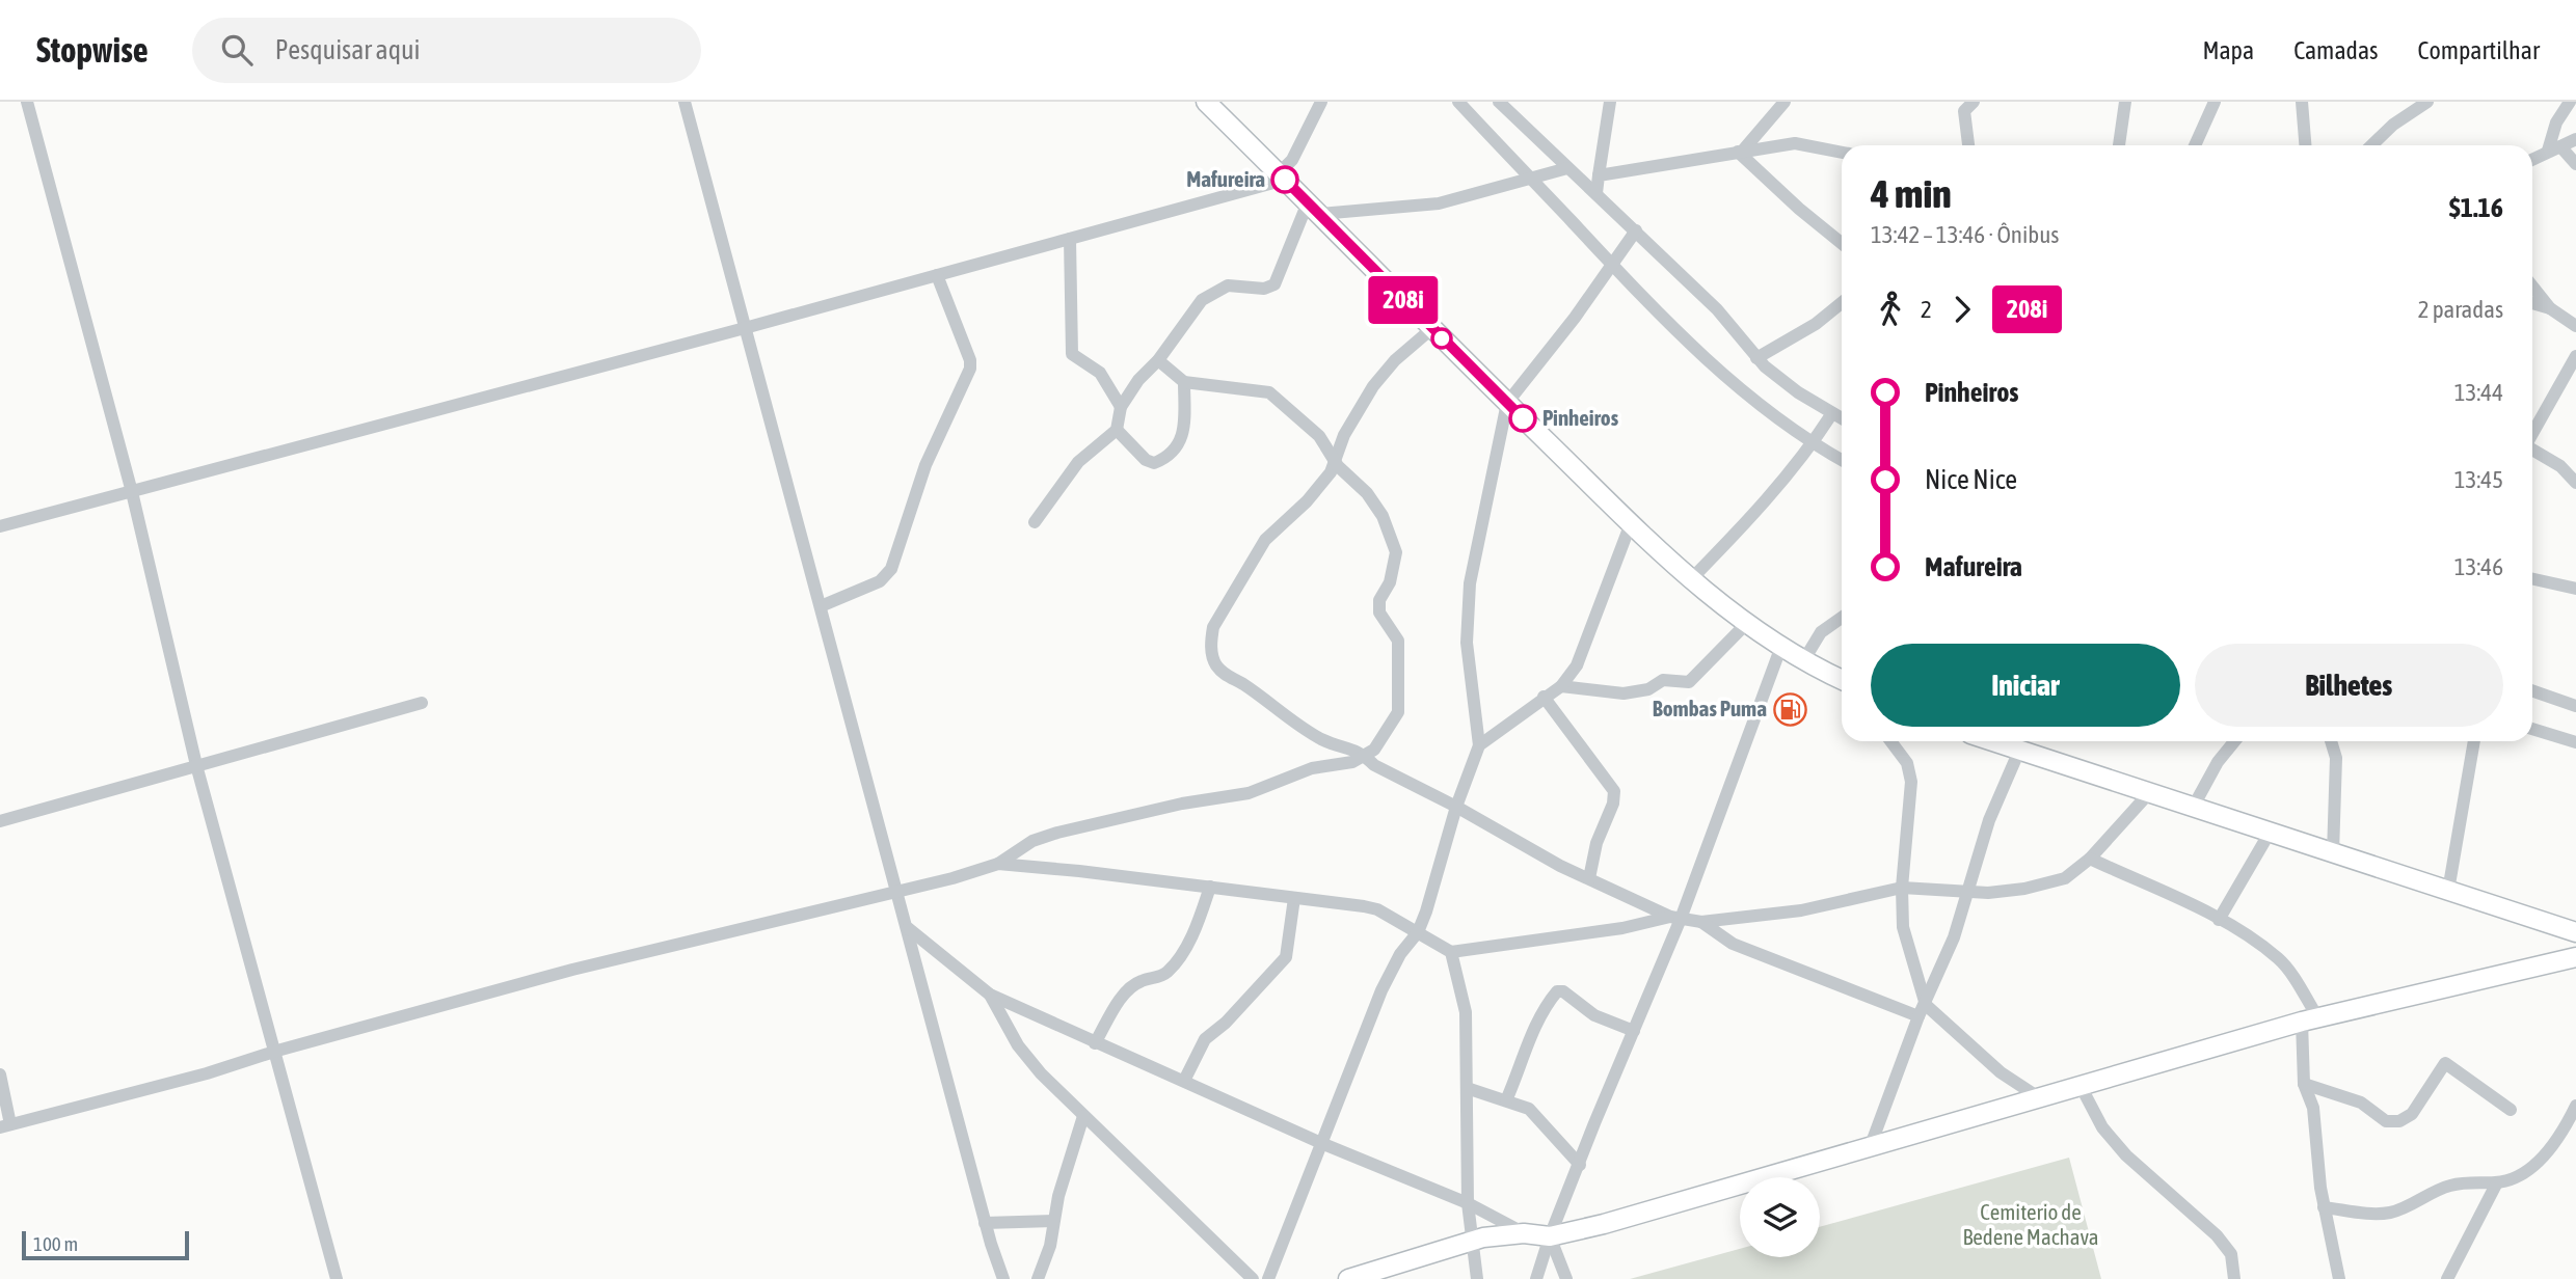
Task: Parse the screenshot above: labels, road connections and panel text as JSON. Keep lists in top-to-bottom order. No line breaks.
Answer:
{"parks":["Cemiterio de Bedene Machava"],"places":{"other":["Mafureira","Pinheiros"],"fuel station":["Bombas Puma"]},"lines":["bus line 208i"],"scale_bar":"100 m","page":{"header":"Stopwise","search":"Pesquisar aqui","nav":["Mapa","Camadas","Compartilhar"],"on_map":"208i","heading":["4 min","13:42 – 13:46 · Ônibus","$1.16"],"legs":["2","208i","2 paradas"],"list":[{"name":"Pinheiros","value":"13:44"},{"name":"Nice Nice","value":"13:45"},{"name":"Mafureira","value":"13:46"}],"buttons":["Iniciar","Bilhetes"],"scale":"100 m"}}
